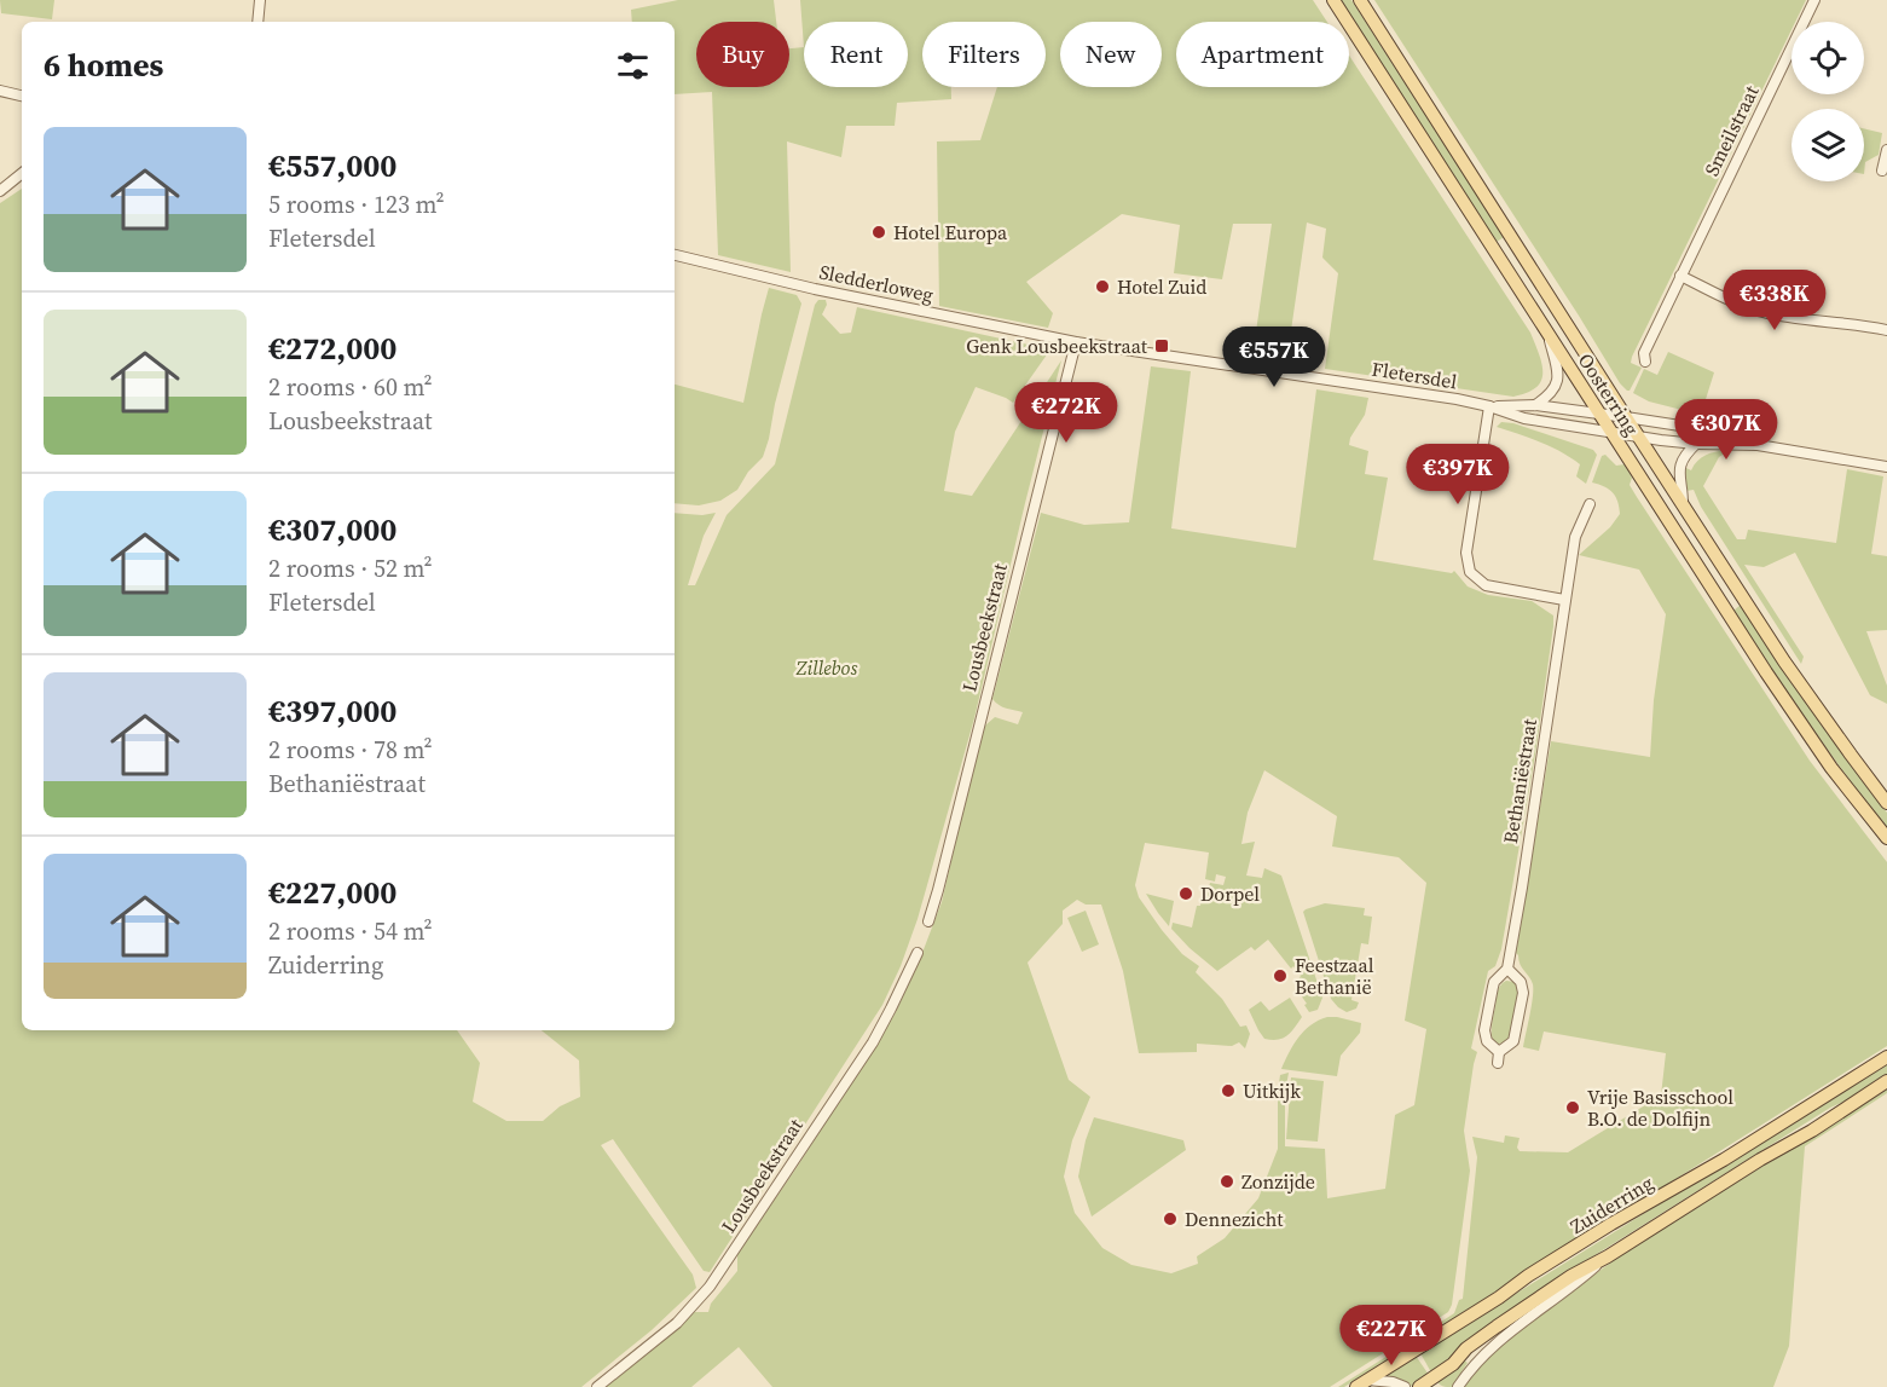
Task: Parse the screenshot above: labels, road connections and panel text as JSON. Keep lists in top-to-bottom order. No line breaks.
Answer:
{"streets":{"main road":["Oosterring","Zuiderring"],"street":["Smeilstraat","Sledderloweg","Fletersdel","Lousbeekstraat","Bethaniëstraat"]},"crossings":[["Sledderloweg","Fletersdel"],["Sledderloweg","Lousbeekstraat"],["Fletersdel","Oosterring"],["Fletersdel","Lousbeekstraat"]],"parks":["Zillebos"],"places":{"other":["Hotel Europa","Hotel Zuid","Dorpel","Feestzaal Bethanië","Uitkijk","Vrije Basisschool B.O. de Dolfijn","Zonzijde","Dennezicht"],"transit":["Genk Lousbeekstraat"]},"page":{"chip":["Buy","Rent","Filters","New","Apartment"],"heading":"6 homes","list":[{"name":"€557,000","note":"5 rooms · 123 m² · Fletersdel"},{"name":"€272,000","note":"2 rooms · 60 m² · Lousbeekstraat"},{"name":"€307,000","note":"2 rooms · 52 m² · Fletersdel"},{"name":"€397,000","note":"2 rooms · 78 m² · Bethaniëstraat"},{"name":"€227,000","note":"2 rooms · 54 m² · Zuiderring"}],"price":["€338K","€557K","€272K","€307K","€397K","€227K"]}}
